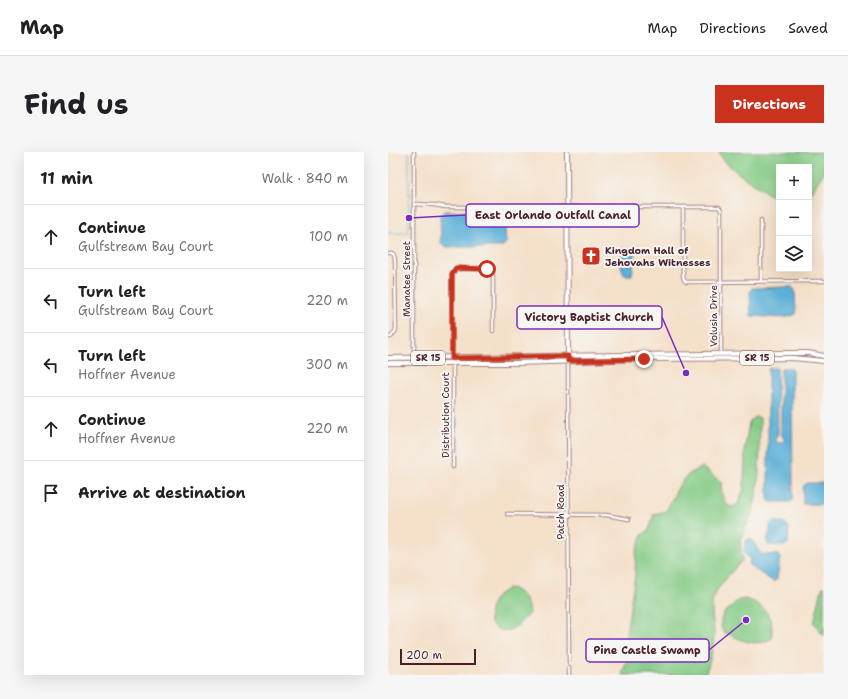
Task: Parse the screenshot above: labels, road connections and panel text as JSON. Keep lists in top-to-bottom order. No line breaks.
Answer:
{"streets":{"main road":["SR 15"],"street":["Manatee Street","Volusia Drive","Distribution Court","Patch Road"]},"crossings":[["Manatee Street","SR 15"],["Volusia Drive","SR 15"],["SR 15","Distribution Court"],["SR 15","Patch Road"]],"places":{"other":["East Orlando Outfall Canal","Victory Baptist Church","Pine Castle Swamp"],"church":["Kingdom Hall of Jehovahs Witnesses"]},"scale_bar":"200 m","page":{"header":"Map","nav":["Map","Directions","Saved"],"title":"Find us","buttons":"Directions","heading":["11 min","Walk · 840 m"],"map_buttons":["+","−"],"list":[["Continue","Gulfstream Bay Court","100 m"],["Turn left","Gulfstream Bay Court","220 m"],["Turn left","Hoffner Avenue","300 m"],["Continue","Hoffner Avenue","220 m"],"Arrive at destination"],"scale":"200 m"}}
